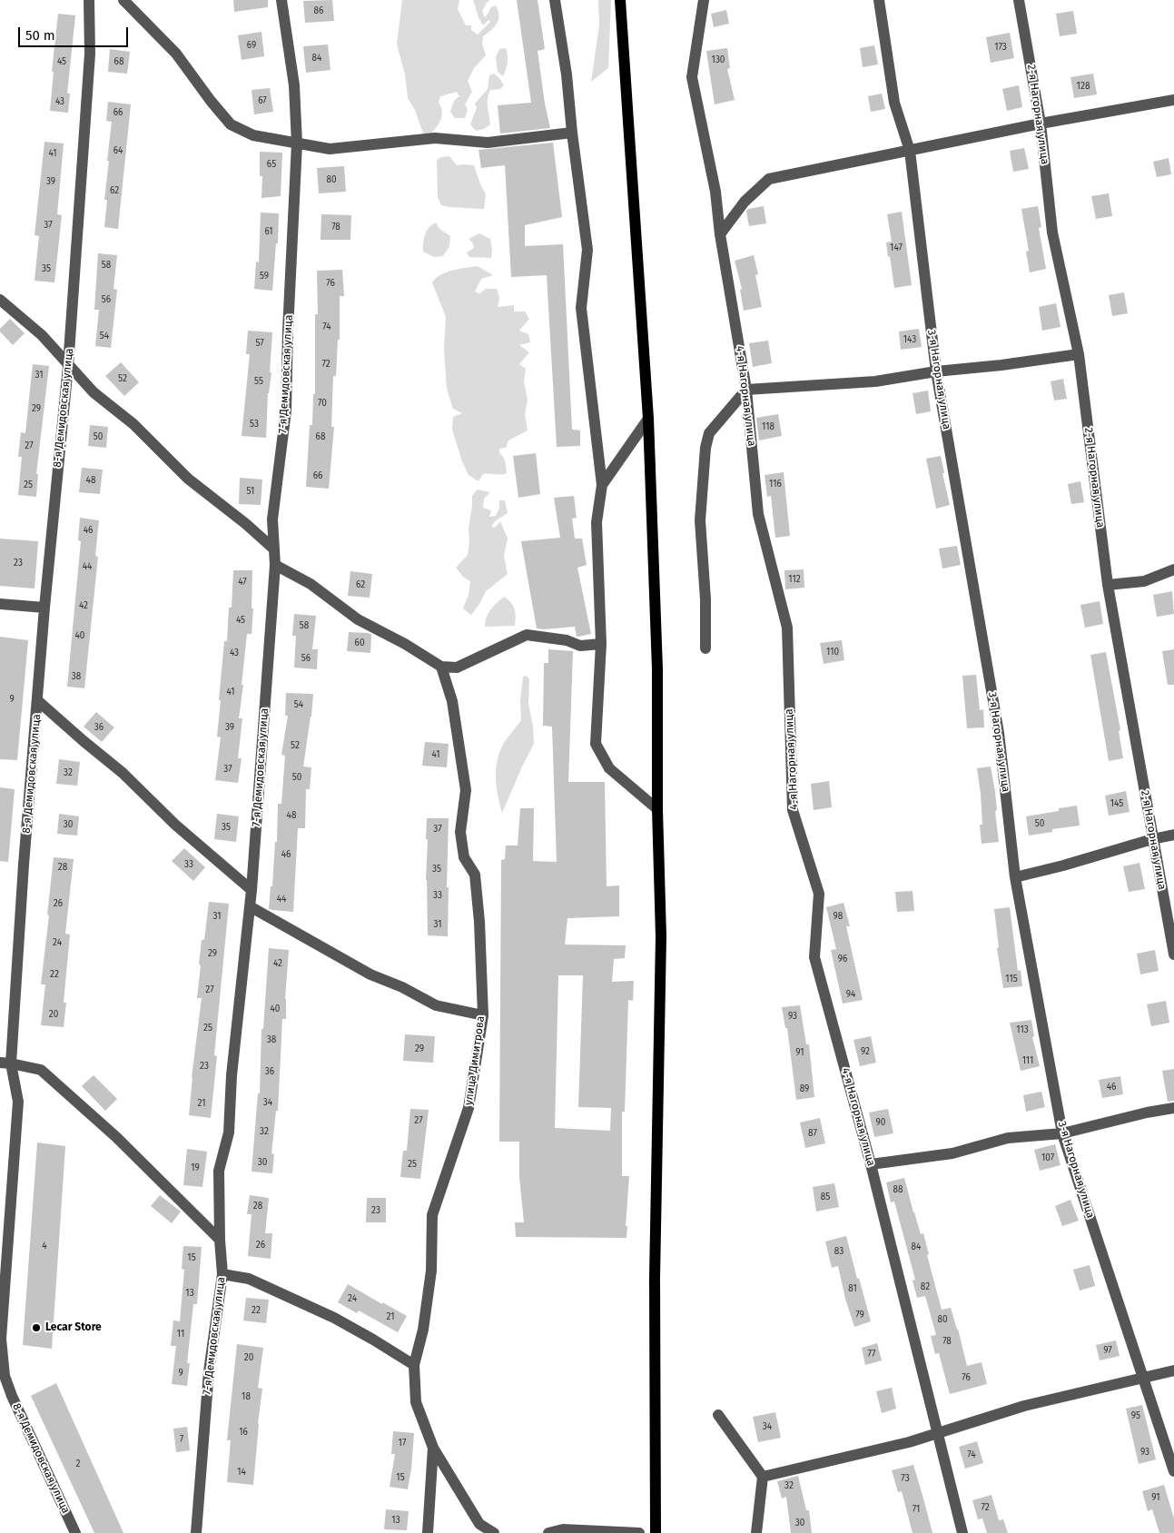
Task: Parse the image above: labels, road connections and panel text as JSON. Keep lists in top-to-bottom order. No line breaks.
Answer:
{"streets":{"street":["2-я Нагорная улица","7-я Демидовская улица","3-я Нагорная улица","4-я Нагорная улица","8-я Демидовская улица","улица Димитрова"]},"places":["Lecar Store"],"house_numbers":["86","69","173","84","130","45","68","128","67","43","66","64","41","65","80","39","62","37","78","61","147","58","35","59","76","56","74","54","143","57","72","31","52","55","70","29","53","118","50","68","27","66","48","116","25","51","46","23","44","112","47","62","42","45","58","40","60","110","43","56","38","41","9","54","36","39","52","41","37","32","50","145","48","50","30","35","37","46","33","28","35","33","44","26","31","98","31","24","29","96","42","22","115","27","94","40","20","93","25","113","38","29","92","91","111","23","36","46","89","34","21","27","90","32","87","107","30","25","19","88","85","28","23","26","4","84","83","15","82","81","13","24","22","79","21","80","11","78","97","77","20","9","76","18","95","34","16","7","17","93","74","2","14","15","73","32","91","72","71","13","30"],"scale_bar":"50 m"}
